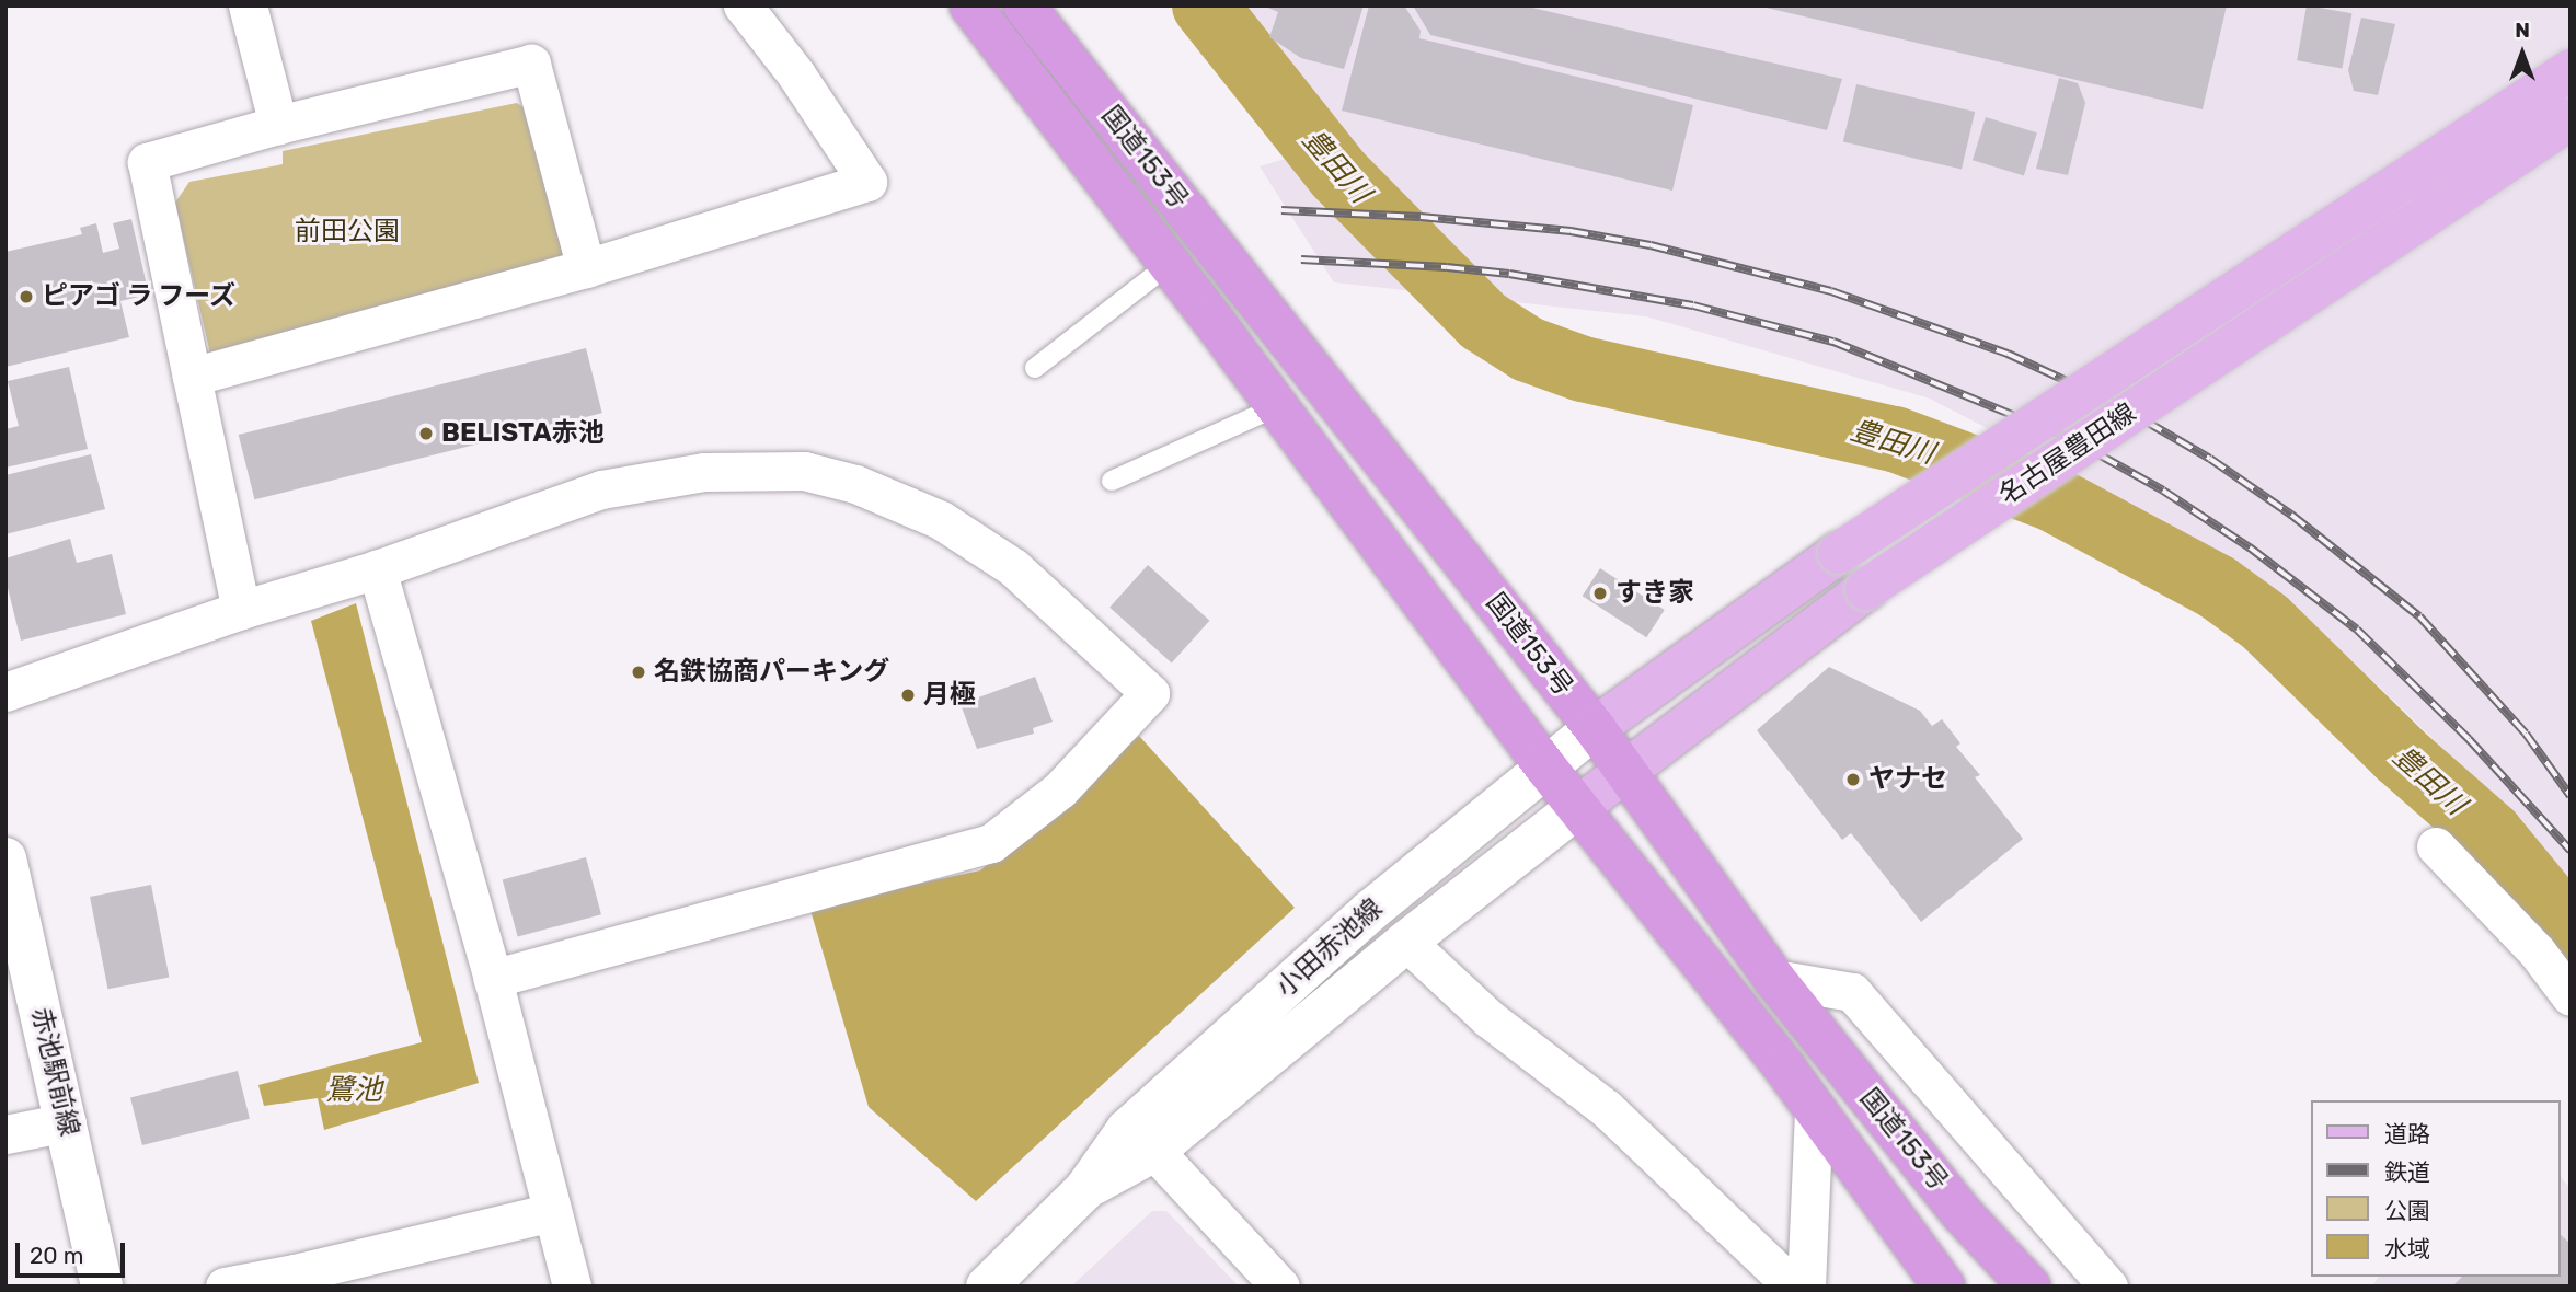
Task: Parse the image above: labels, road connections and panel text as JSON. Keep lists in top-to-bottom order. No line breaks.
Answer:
{"streets":{"highway":["国道153号"],"main road":["名古屋豊田線"],"street":["小田赤池線","赤池駅前線"]},"crossings":[["国道153号","名古屋豊田線"],["国道153号","小田赤池線"],["名古屋豊田線","小田赤池線"]],"water":["豊田川","鷺池"],"parks":["前田公園"],"places":["ピアゴ ラ フーズ","BELISTA赤池","すき家","名鉄協商パーキング","月極","ヤナセ"],"legend":["道路","鉄道","公園","水域"],"scale_bar":"20 m","north":"top"}
